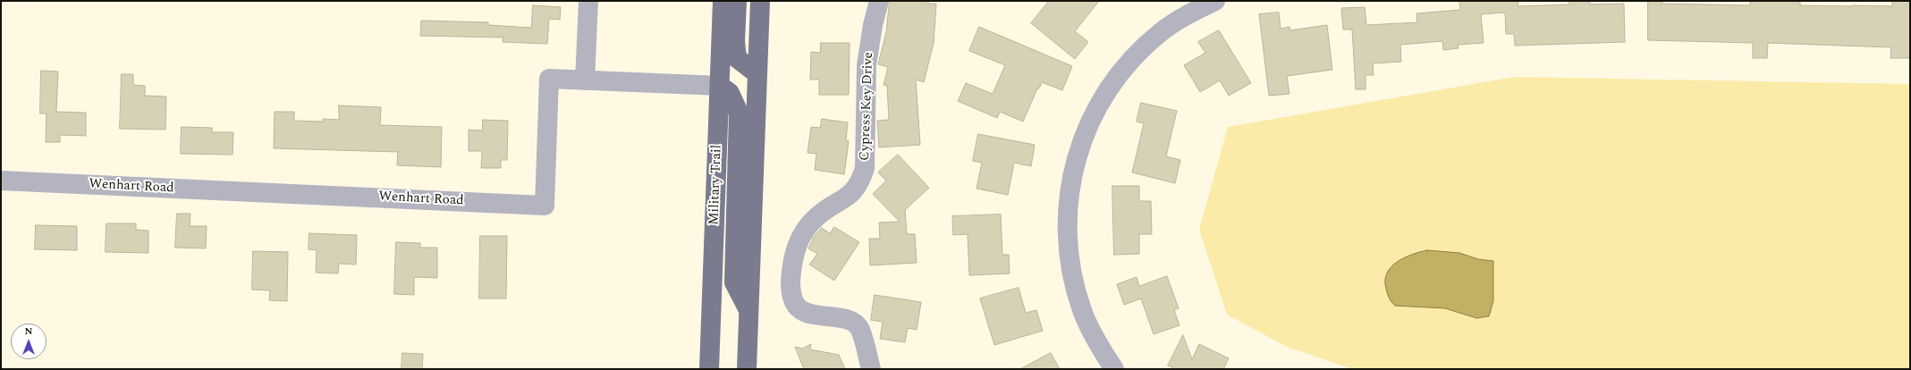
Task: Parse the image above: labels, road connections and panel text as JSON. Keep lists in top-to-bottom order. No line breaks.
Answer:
{"streets":{"main road":["Military Trail"],"street":["Cypress Key Drive","Wenhart Road"]},"crossings":[["Military Trail","Wenhart Road"]],"north":"top"}
